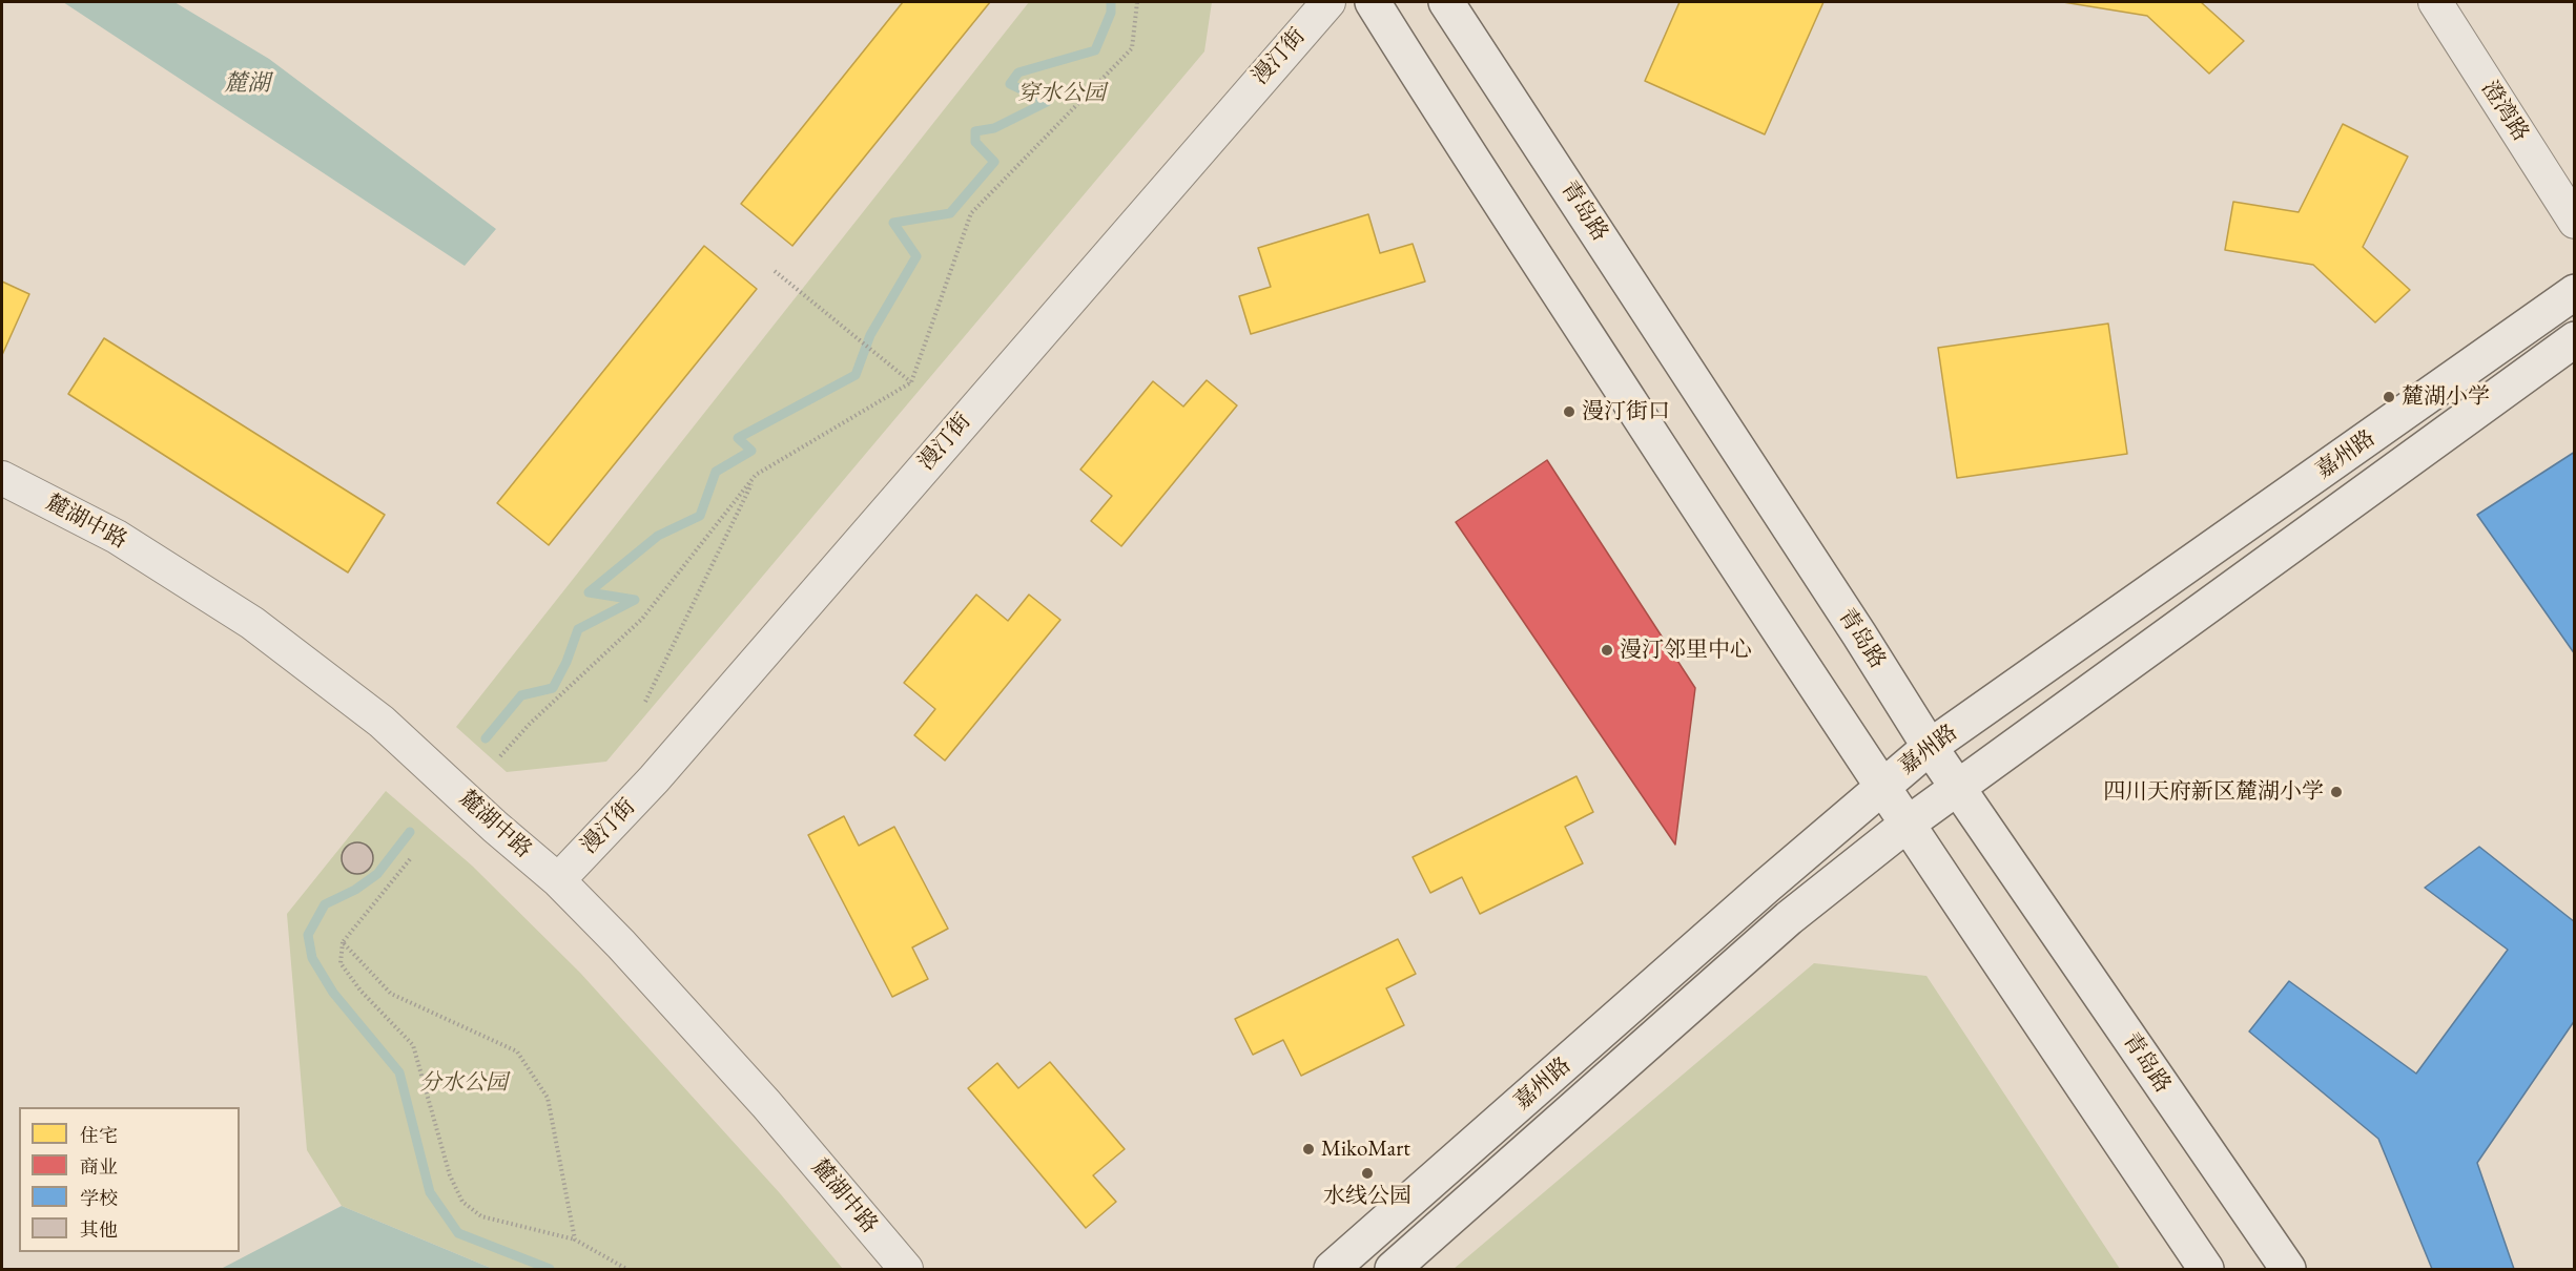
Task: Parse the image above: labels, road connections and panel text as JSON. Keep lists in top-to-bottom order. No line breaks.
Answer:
{"streets":{"street":["漫汀街","澄湾路","青岛路","嘉州路","麓湖中路"]},"crossings":[["漫汀街","麓湖中路"],["青岛路","嘉州路"]],"water":["麓湖"],"parks":["穿水公园","分水公园"],"places":["麓湖小学","漫汀街口","漫汀邻里中心","四川天府新区麓湖小学","MikoMart","水线公园"],"legend":["住宅","商业","学校","其他"]}
